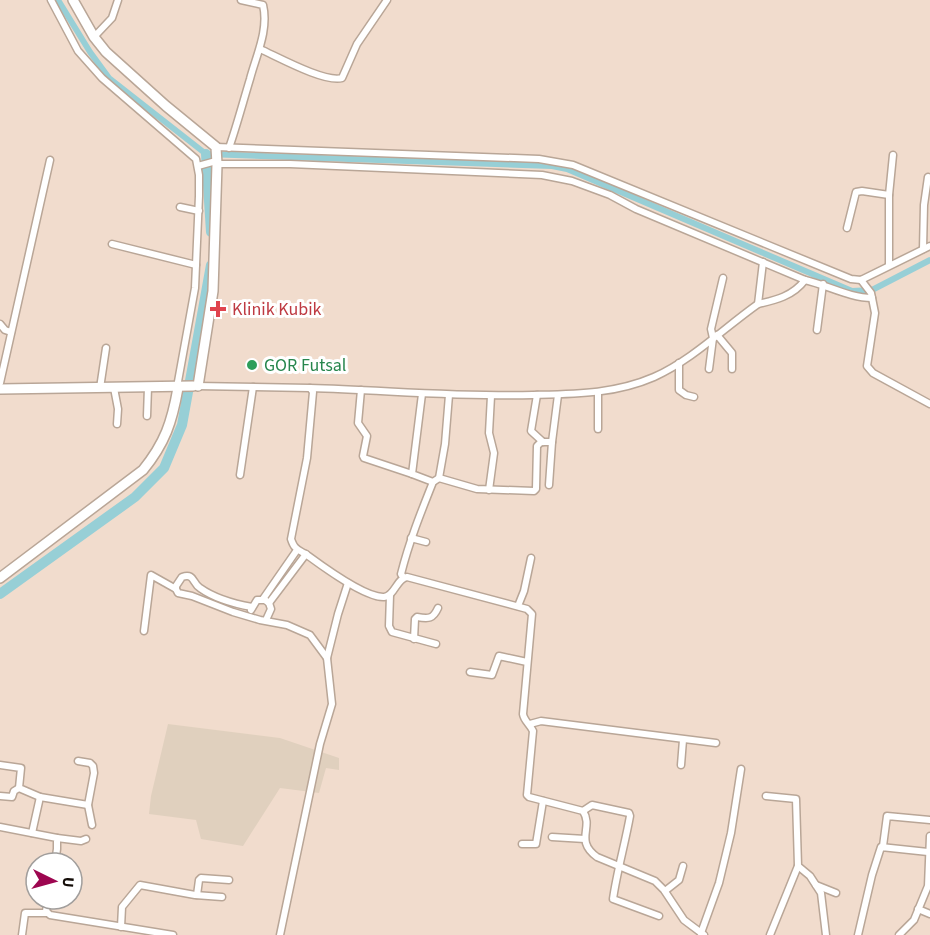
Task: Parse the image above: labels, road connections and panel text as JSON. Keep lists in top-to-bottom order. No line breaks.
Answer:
{"places":{"health":["Klinik Kubik"],"other":["GOR Futsal"]},"north":"right"}
